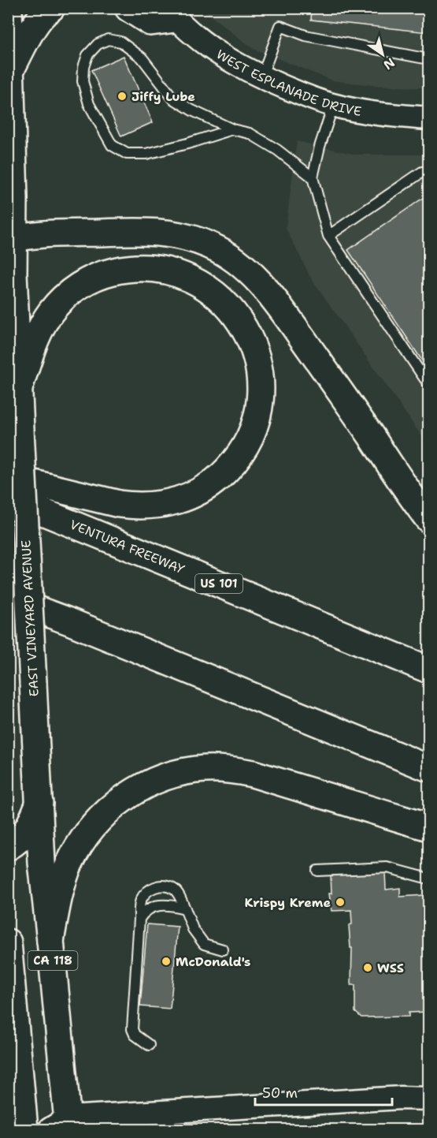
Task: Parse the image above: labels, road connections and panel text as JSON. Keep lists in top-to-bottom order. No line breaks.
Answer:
{"streets":{"main road":["VENTURA FREEWAY","US 101","EAST VINEYARD AVENUE","CA 118"],"street":["WEST ESPLANADE DRIVE"]},"crossings":[["EAST VINEYARD AVENUE","CA 118"]],"places":["Jiffy Lube","Krispy Kreme","McDonald's","WSS"],"scale_bar":"50 m","north":"bottom right"}
